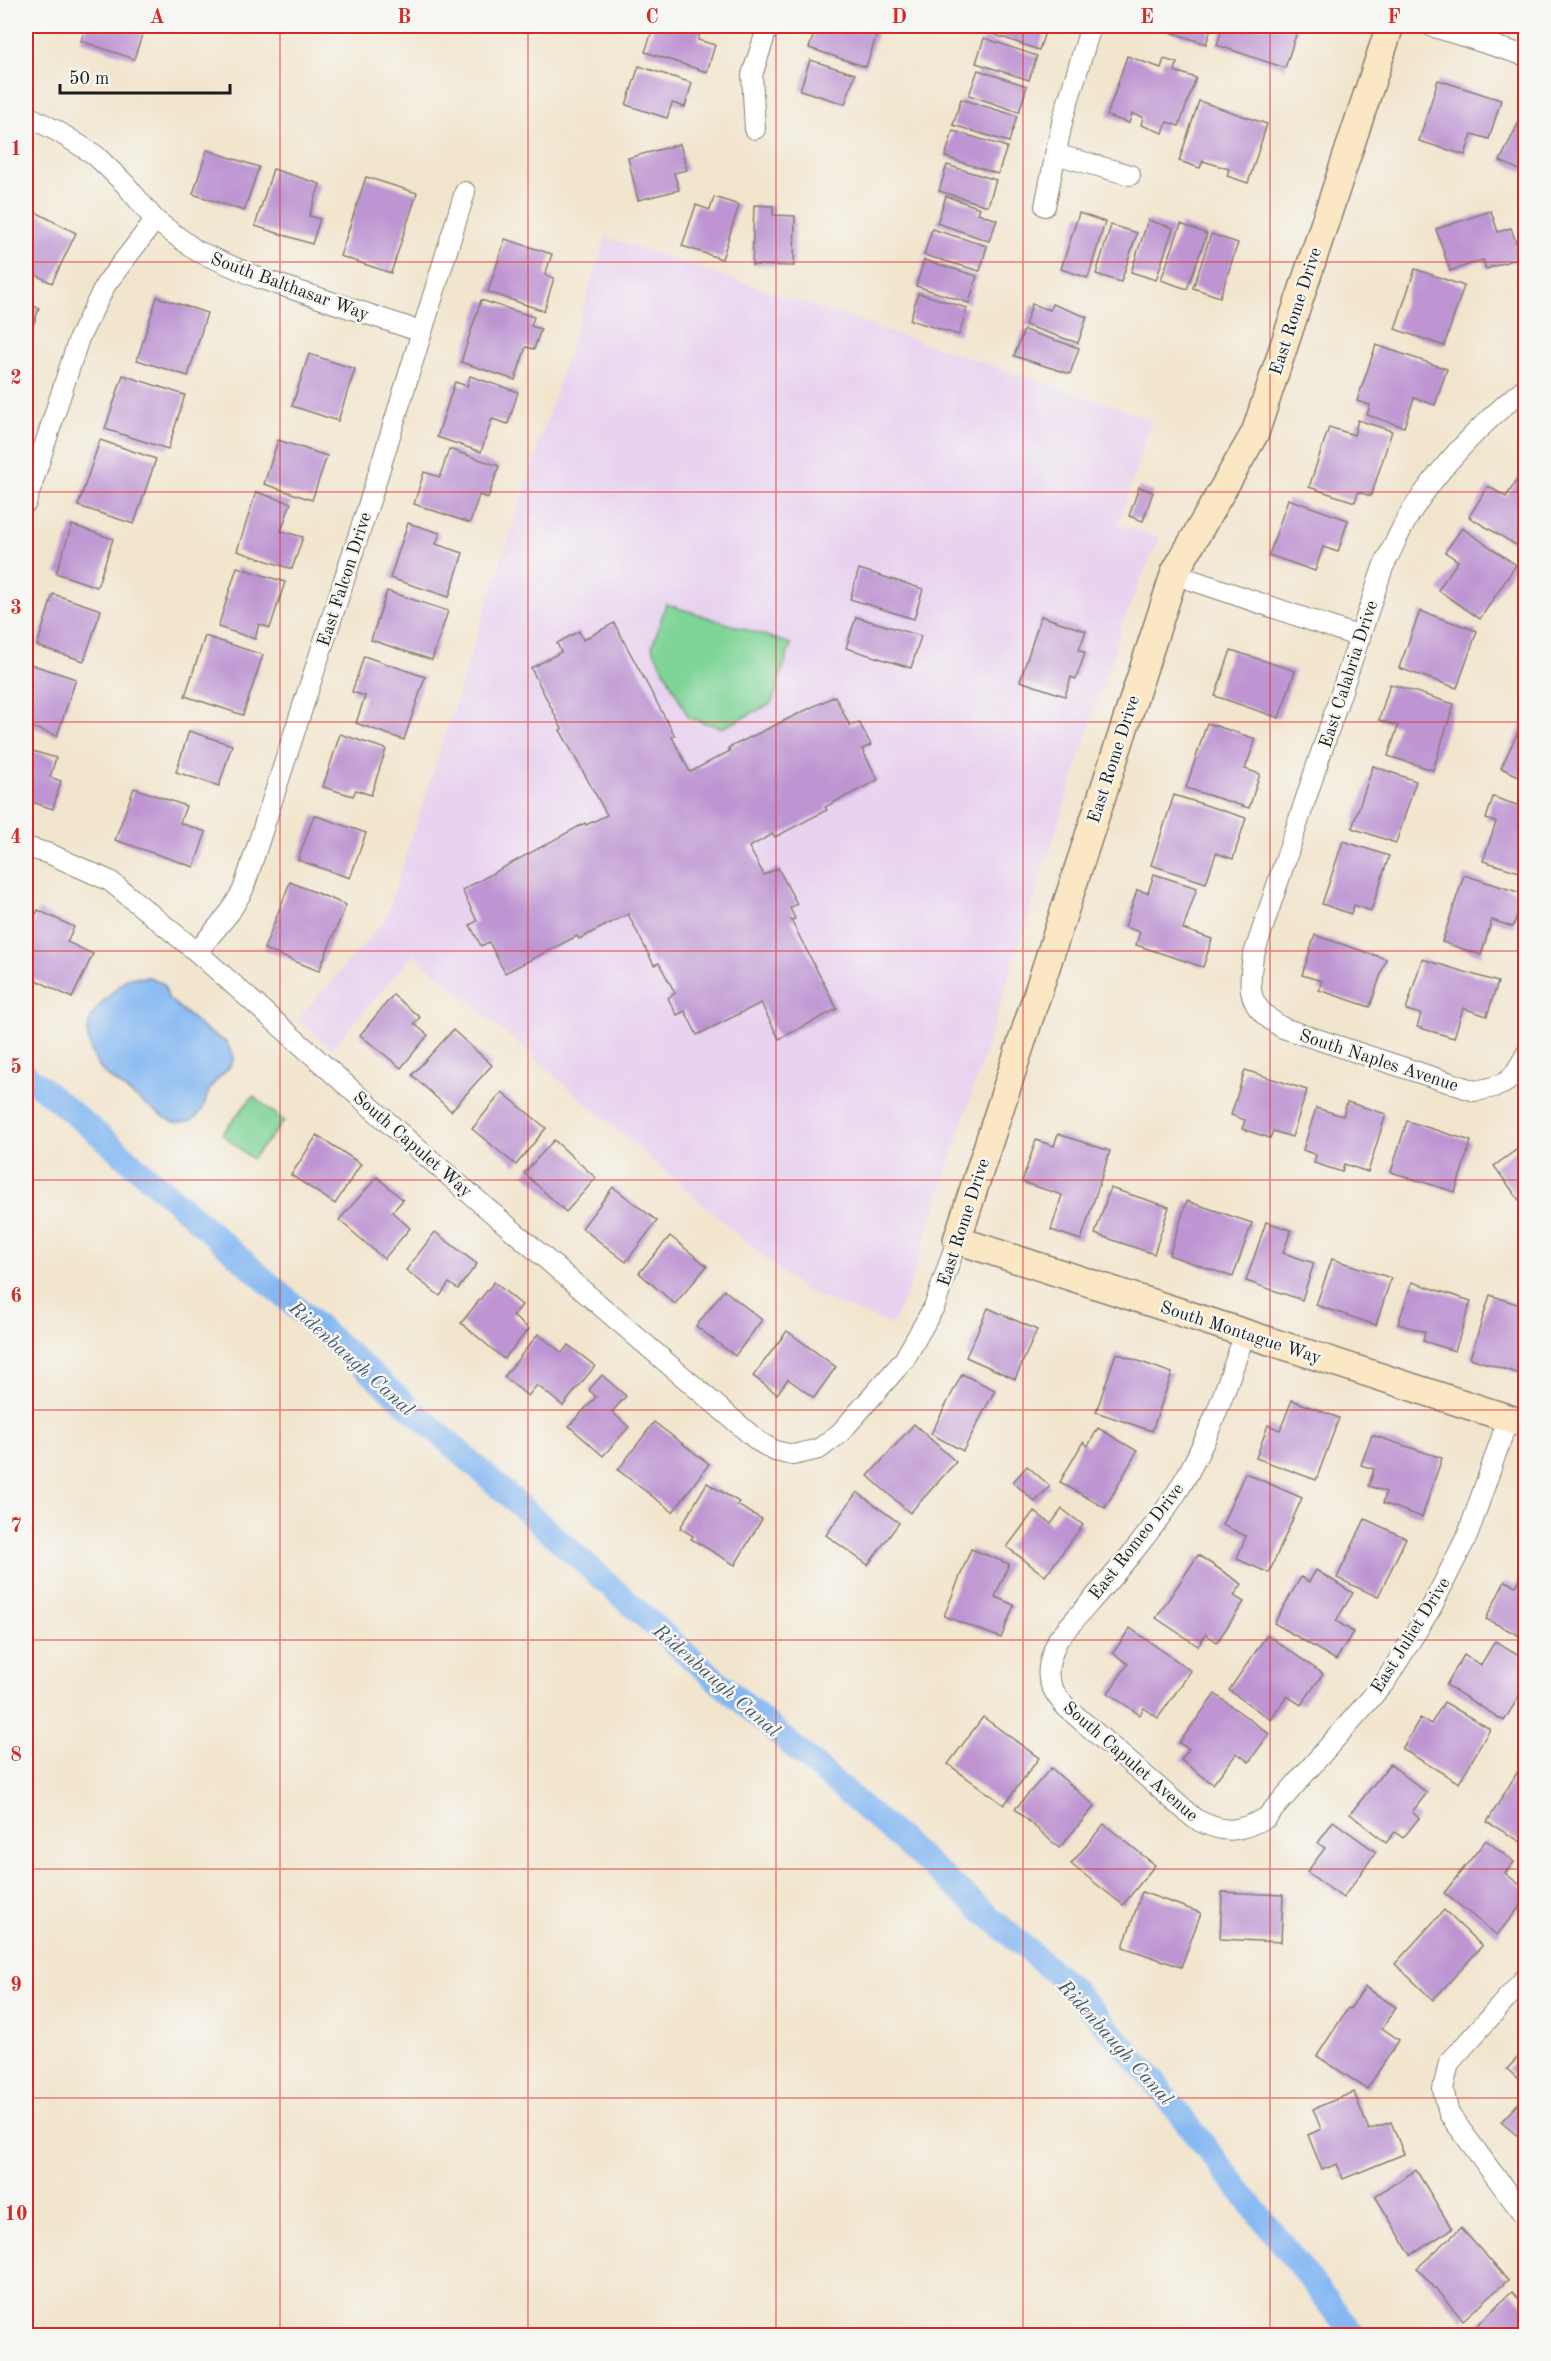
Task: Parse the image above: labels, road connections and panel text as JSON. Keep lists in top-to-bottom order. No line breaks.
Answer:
{"streets":{"street":["South Balthasar Way","East Rome Drive","East Falcon Drive","East Calabria Drive","South Naples Avenue","South Capulet Way","South Montague Way","East Romeo Drive","East Juliet Drive","South Capulet Avenue"]},"crossings":[["South Balthasar Way","East Falcon Drive"],["East Rome Drive","South Capulet Way"],["East Rome Drive","South Montague Way"],["East Falcon Drive","South Capulet Way"],["East Calabria Drive","South Naples Avenue"],["South Montague Way","East Romeo Drive"],["South Montague Way","East Juliet Drive"],["East Romeo Drive","South Capulet Avenue"],["East Juliet Drive","South Capulet Avenue"]],"water":["Ridenbaugh Canal"],"scale_bar":"50 m","grid":{"columns":["A","B","C","D","E","F"],"rows":["1","2","3","4","5","6","7","8","9","10"]}}
